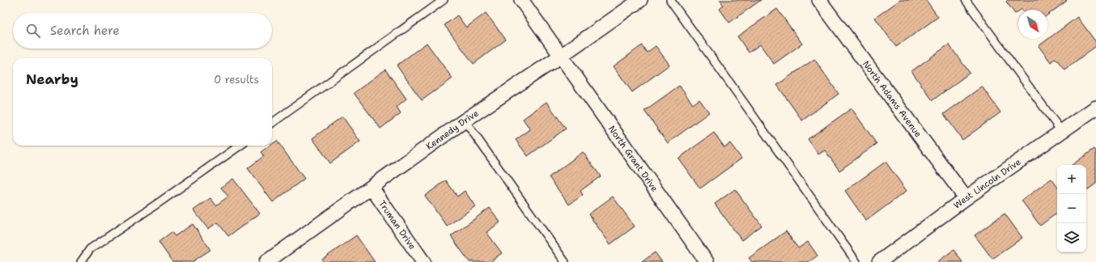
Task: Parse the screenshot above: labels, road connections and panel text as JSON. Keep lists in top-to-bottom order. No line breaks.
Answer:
{"streets":{"street":["North Adams Avenue","Kennedy Drive","North Grant Drive","West Lincoln Drive","Truman Drive"]},"crossings":[["North Adams Avenue","West Lincoln Drive"],["Kennedy Drive","North Grant Drive"],["Kennedy Drive","Truman Drive"]],"north":"bottom right","page":{"search":"Search here","heading":["Nearby","0 results"],"map_buttons":["+","−"]}}
